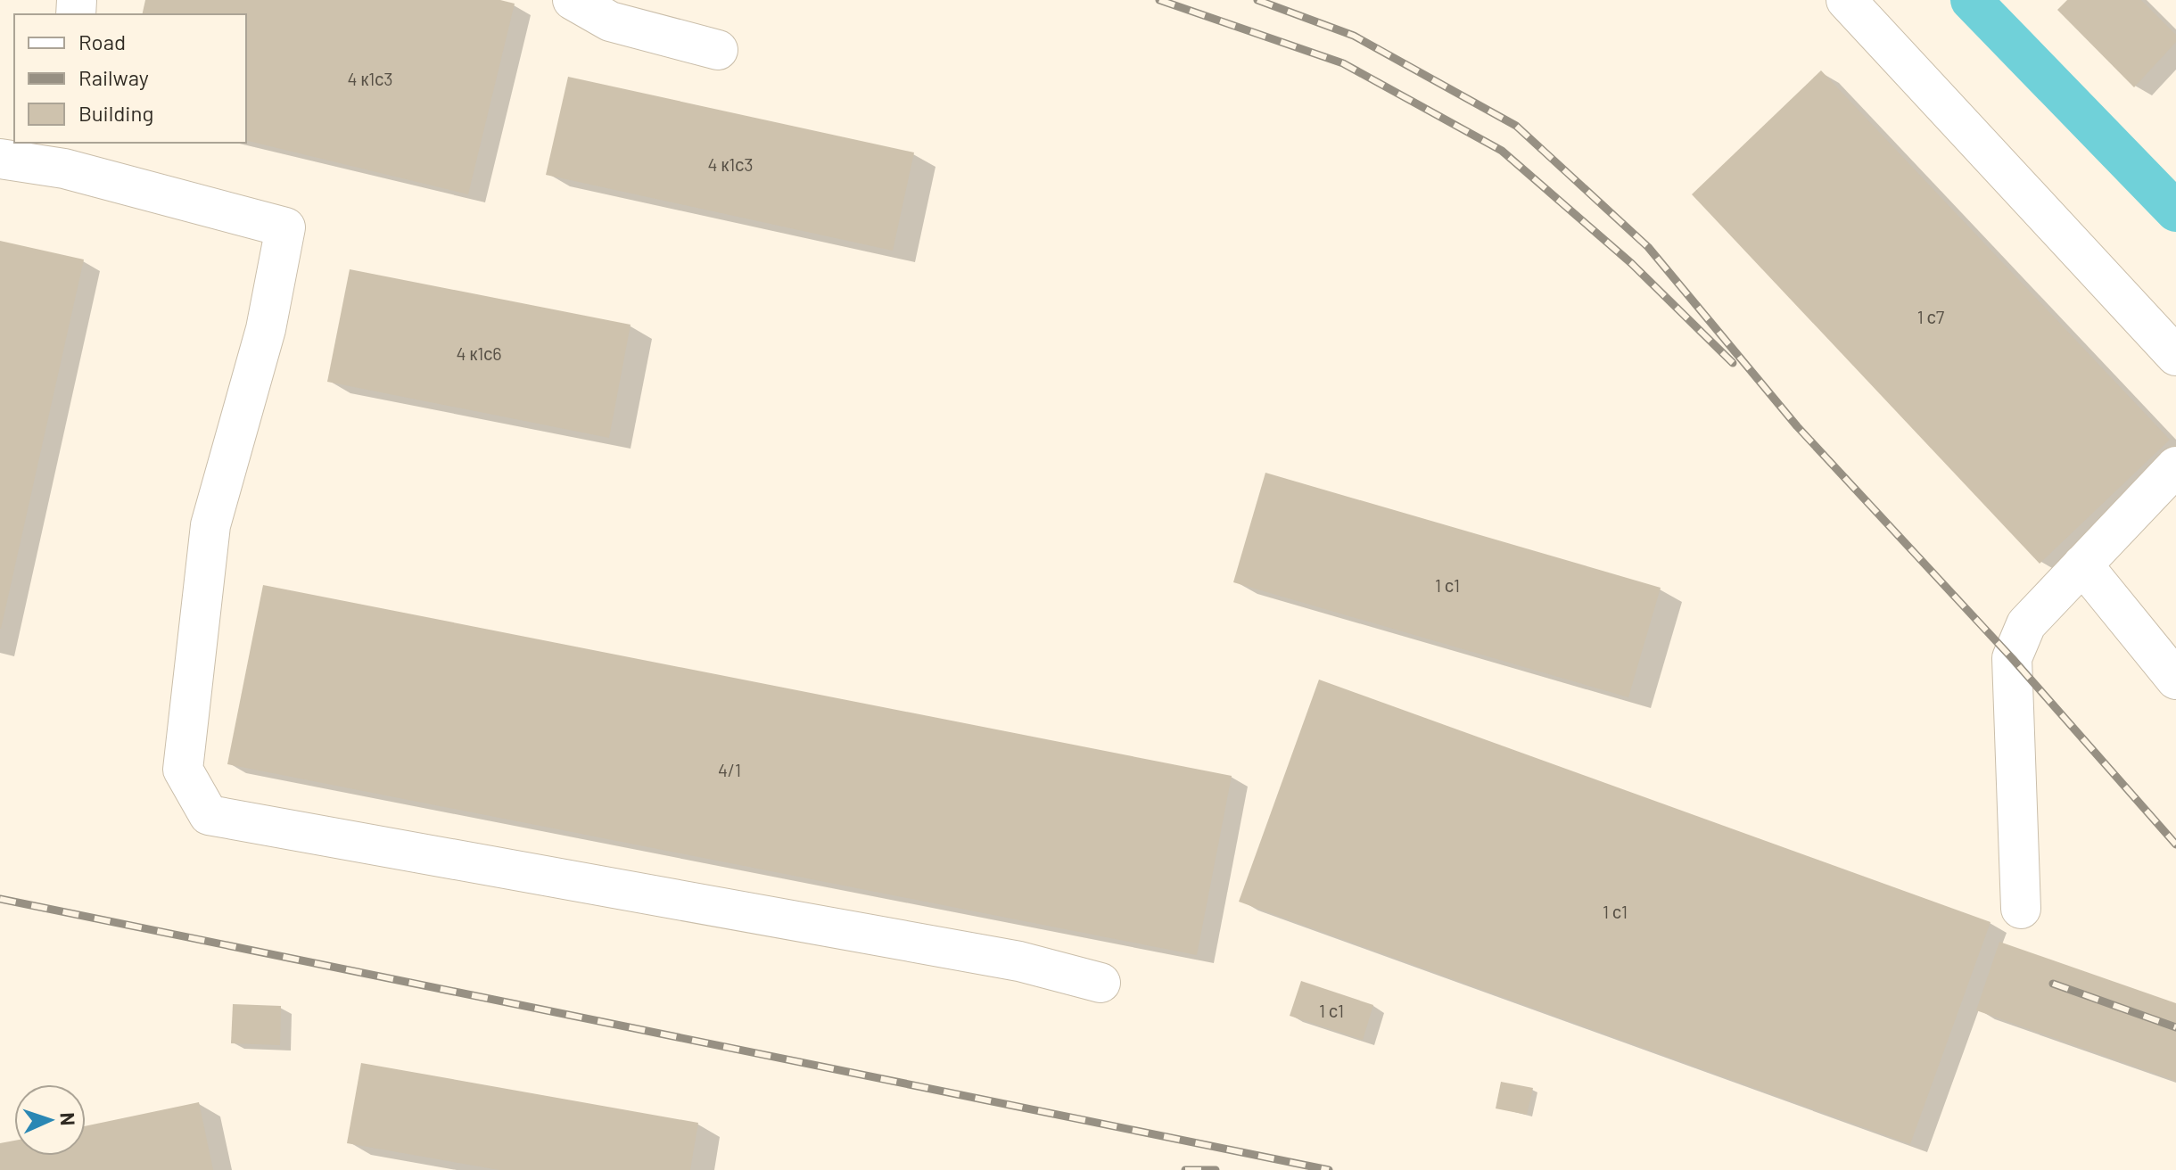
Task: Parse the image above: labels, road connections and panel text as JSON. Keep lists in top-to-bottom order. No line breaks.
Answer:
{"house_numbers":["4 к1с3","4 к1с3","1 с7","4 к1с6","1 с1","4/1","1 с1","1 с1"],"legend":["Road","Railway","Building"],"north":"right"}
